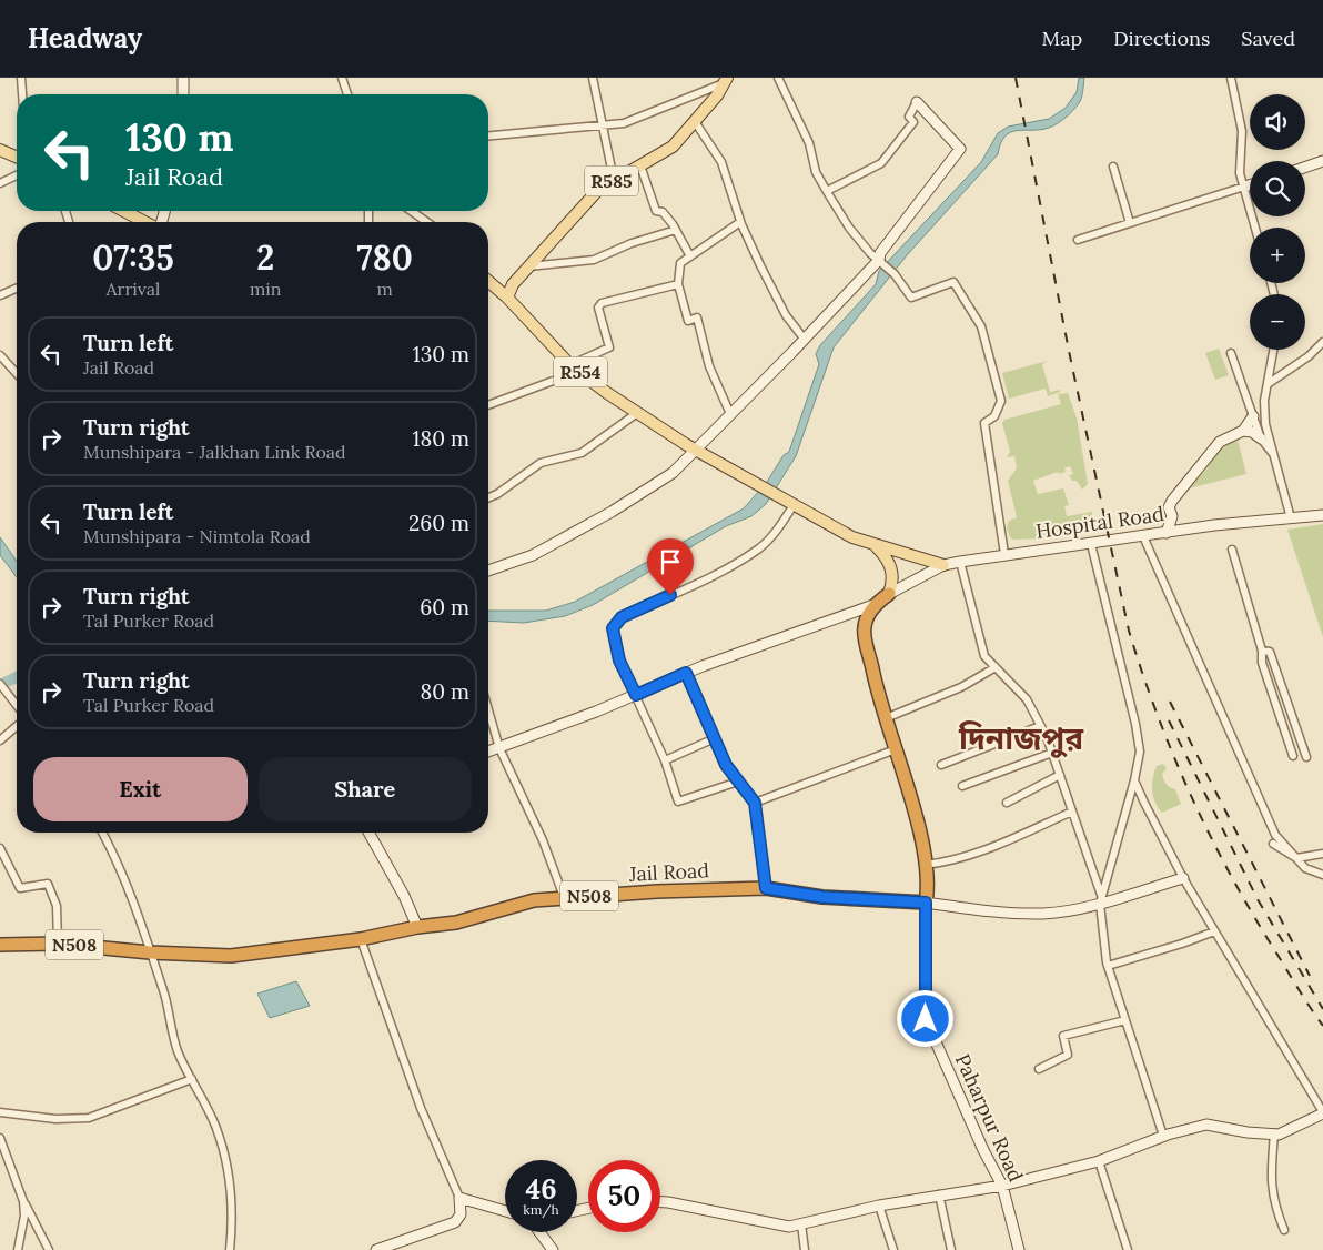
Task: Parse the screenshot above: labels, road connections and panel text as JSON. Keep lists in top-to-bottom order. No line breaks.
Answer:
{"streets":{"highway":["Jail Road","N508"],"main road":["R585","R554"],"street":["Hospital Road","Paharpur Road"]},"crossings":[["R585","R554"],["R554","Hospital Road"],["Jail Road","N508"],["Jail Road","Paharpur Road"]],"districts":["দিনাজপুর"],"page":{"header":"Headway","nav":["Map","Directions","Saved"],"map_buttons":["+","−"],"turn":["130 m","Jail Road"],"eta":["07:35","Arrival","2","min","780","m"],"list":[{"name":"Turn left","note":"Jail Road","value":"130 m"},{"name":"Turn right","note":"Munshipara - Jalkhan Link Road","value":"180 m"},{"name":"Turn left","note":"Munshipara - Nimtola Road","value":"260 m"},{"name":"Turn right","note":"Tal Purker Road","value":"60 m"},{"name":"Turn right","note":"Tal Purker Road","value":"80 m"}],"buttons":["Exit","Share"],"speed":"46 km/h","limit":"50"}}
